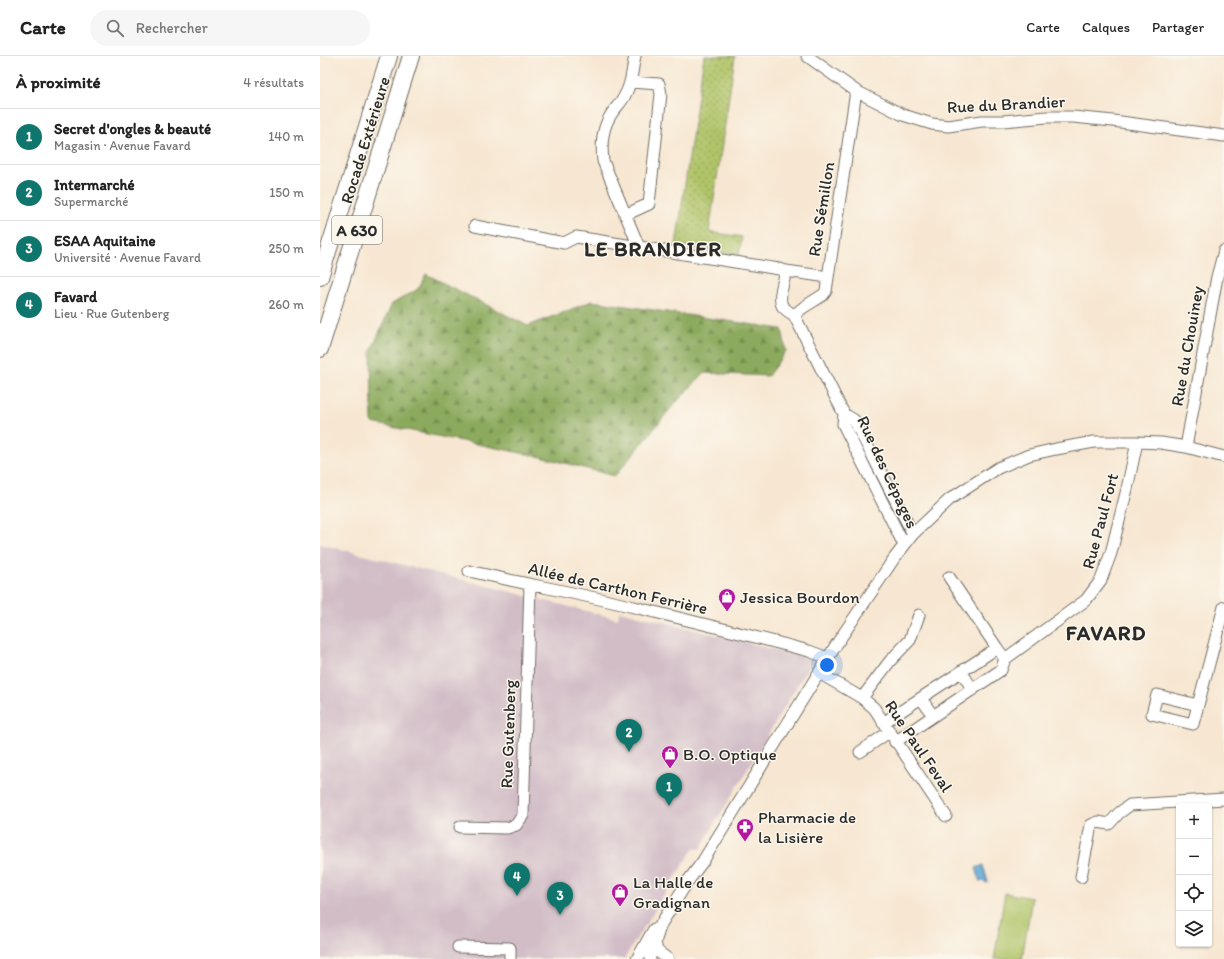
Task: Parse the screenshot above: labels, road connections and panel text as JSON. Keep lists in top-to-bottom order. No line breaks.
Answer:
{"streets":{"highway":["Rocade Extérieure","A 630"],"street":["Rue du Brandier","Rue Sémillon","Rue du Chouiney","Rue des Cépages","Rue Paul Fort","Allée de Carthon Ferrière","Rue Gutenberg","Rue Paul Feval"]},"crossings":[["Rue du Brandier","Rue Sémillon"],["Rue Sémillon","Rue des Cépages"],["Rue Paul Fort","Rue Paul Feval"],["Allée de Carthon Ferrière","Rue Gutenberg"]],"districts":["LE BRANDIER","FAVARD"],"places":{"shop":["Jessica Bourdon","B.O. Optique","La Halle de Gradignan"],"pharmacy":["Pharmacie de la Lisière"]},"page":{"header":"Carte","search":"Rechercher","nav":["Carte","Calques","Partager"],"heading":["À proximité","4 résultats"],"list":[{"mark":"1","name":"Secret d'ongles & beauté","note":"Magasin · Avenue Favard","value":"140 m"},{"mark":"2","name":"Intermarché","note":"Supermarché","value":"150 m"},{"mark":"3","name":"ESAA Aquitaine","note":"Université · Avenue Favard","value":"250 m"},{"mark":"4","name":"Favard","note":"Lieu · Rue Gutenberg","value":"260 m"}],"pins":["2","1","4","3"],"map_buttons":["+","−"]}}
